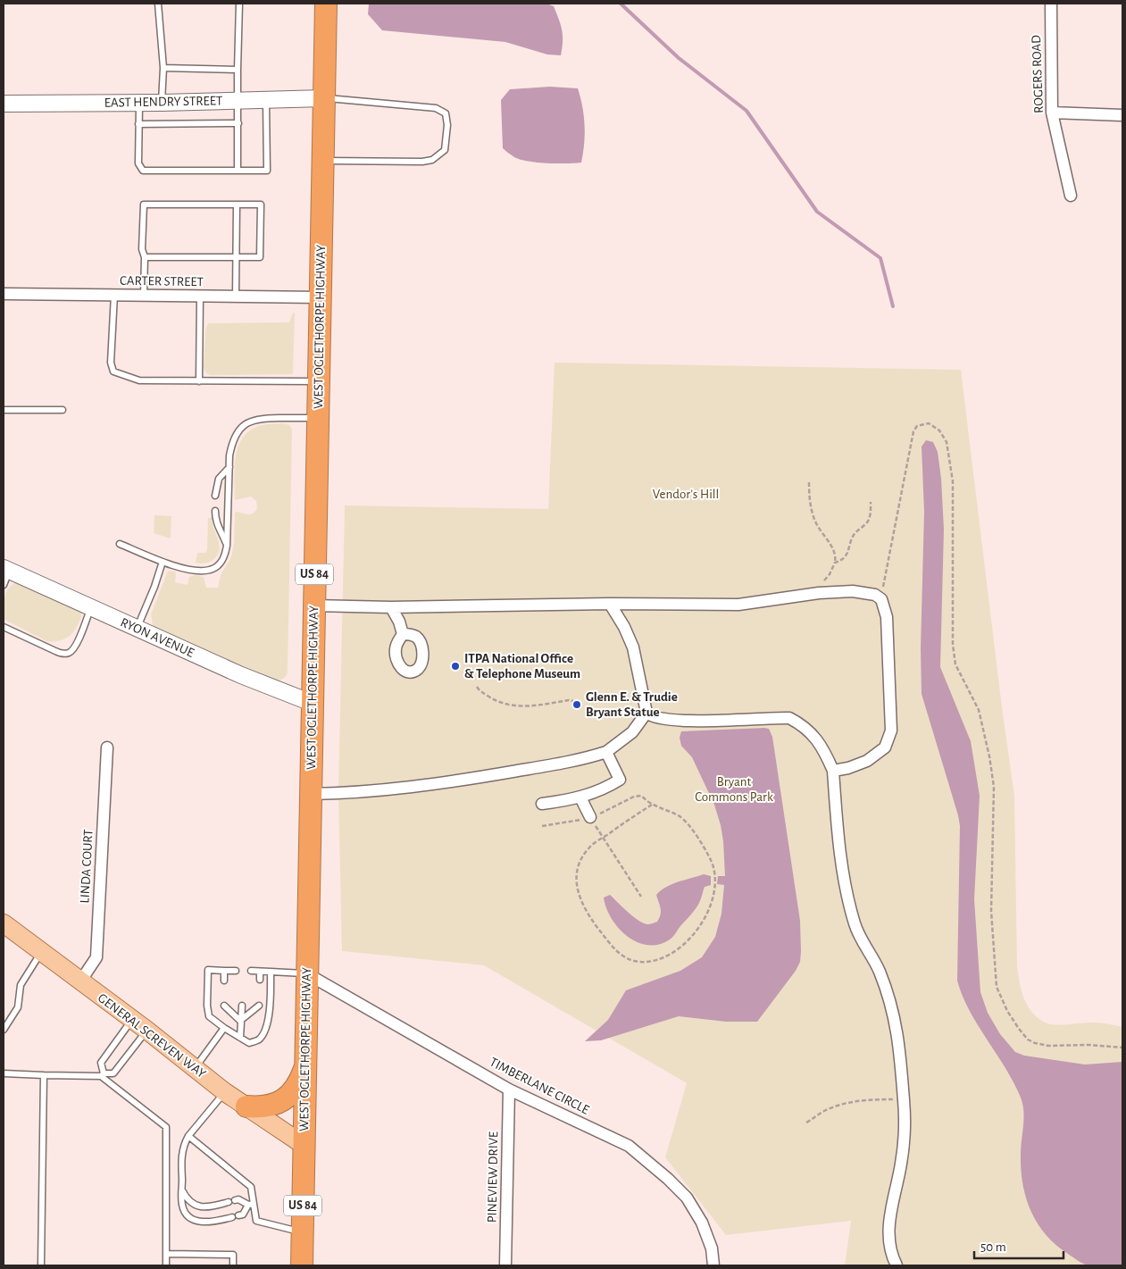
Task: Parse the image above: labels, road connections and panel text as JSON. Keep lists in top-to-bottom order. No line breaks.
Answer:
{"streets":{"highway":["WEST OGLETHORPE HIGHWAY","US 84"],"main road":["GENERAL SCREVEN WAY"],"street":["ROGERS ROAD","EAST HENDRY STREET","CARTER STREET","RYON AVENUE","LINDA COURT","TIMBERLANE CIRCLE","PINEVIEW DRIVE"]},"crossings":[["EAST HENDRY STREET","WEST OGLETHORPE HIGHWAY"],["CARTER STREET","WEST OGLETHORPE HIGHWAY"],["WEST OGLETHORPE HIGHWAY","RYON AVENUE"],["WEST OGLETHORPE HIGHWAY","GENERAL SCREVEN WAY"],["WEST OGLETHORPE HIGHWAY","TIMBERLANE CIRCLE"],["LINDA COURT","GENERAL SCREVEN WAY"],["TIMBERLANE CIRCLE","PINEVIEW DRIVE"]],"parks":["Vendor's Hill","Bryant Commons Park"],"places":["ITPA National Office & Telephone Museum","Glenn E. & Trudie Bryant Statue"],"scale_bar":"50 m"}
